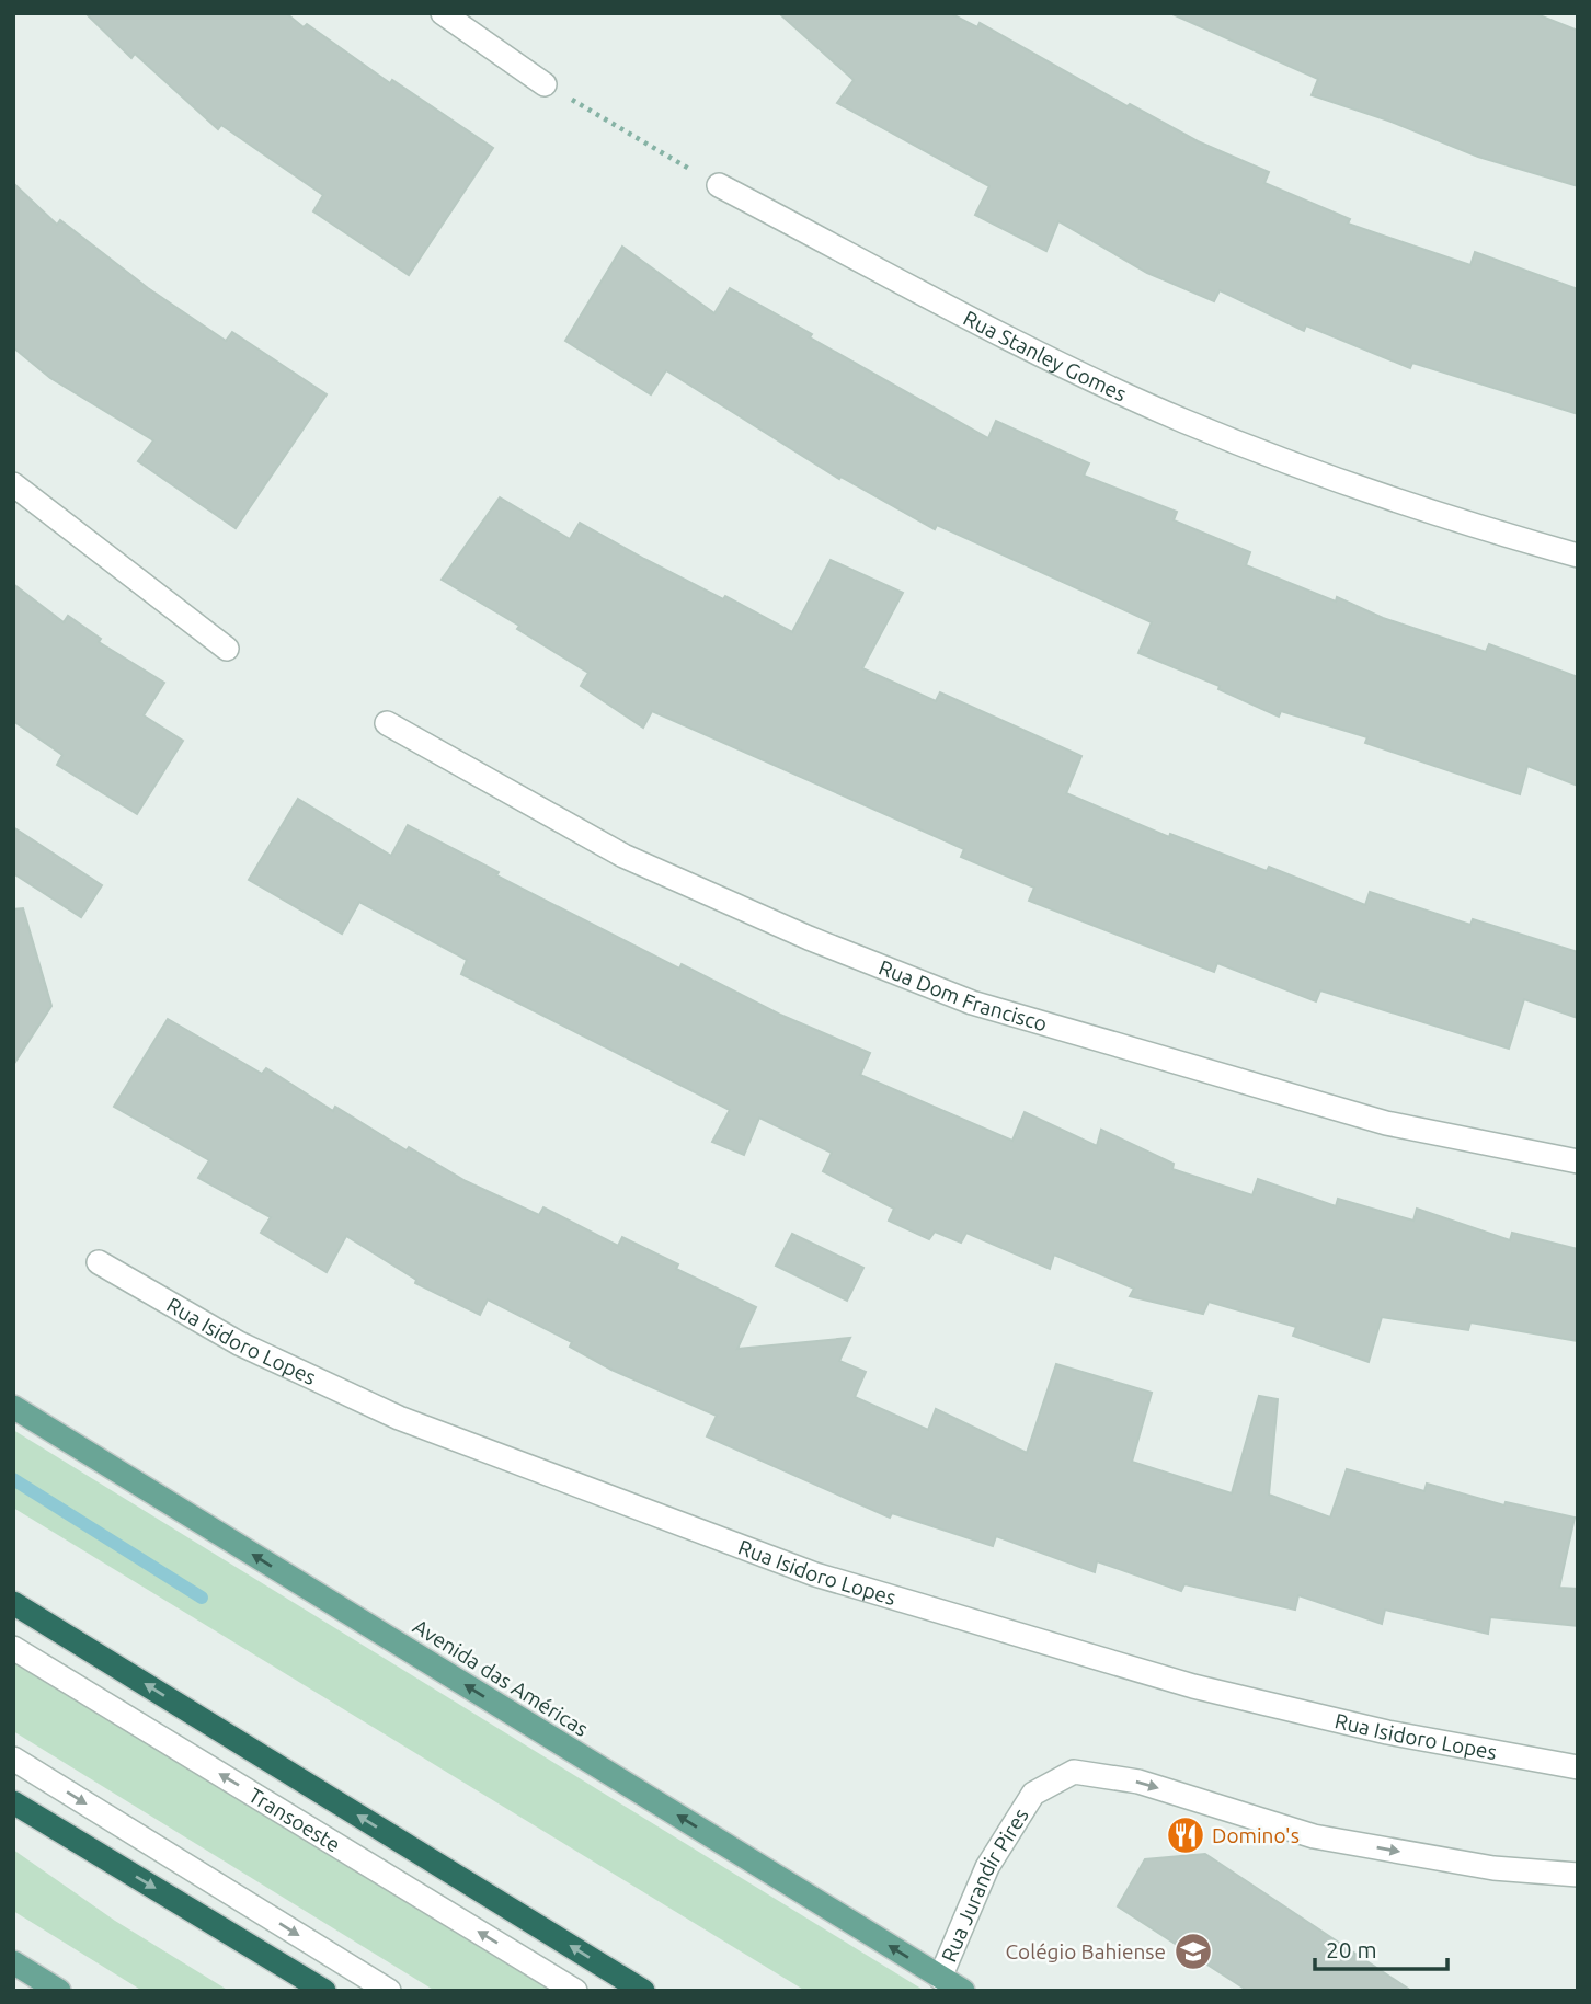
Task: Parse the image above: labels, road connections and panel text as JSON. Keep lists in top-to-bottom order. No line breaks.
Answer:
{"streets":{"main road":["Avenida das Américas"],"street":["Rua Stanley Gomes","Rua Dom Francisco","Rua Isidoro Lopes","Transoeste","Rua Jurandir Pires"]},"crossings":[["Avenida das Américas","Rua Jurandir Pires"]],"one_way":["Avenida das Américas","Rua Jurandir Pires"],"places":{"restaurant":["Domino's"],"school or university":["Colégio Bahiense"]},"scale_bar":"20 m"}
